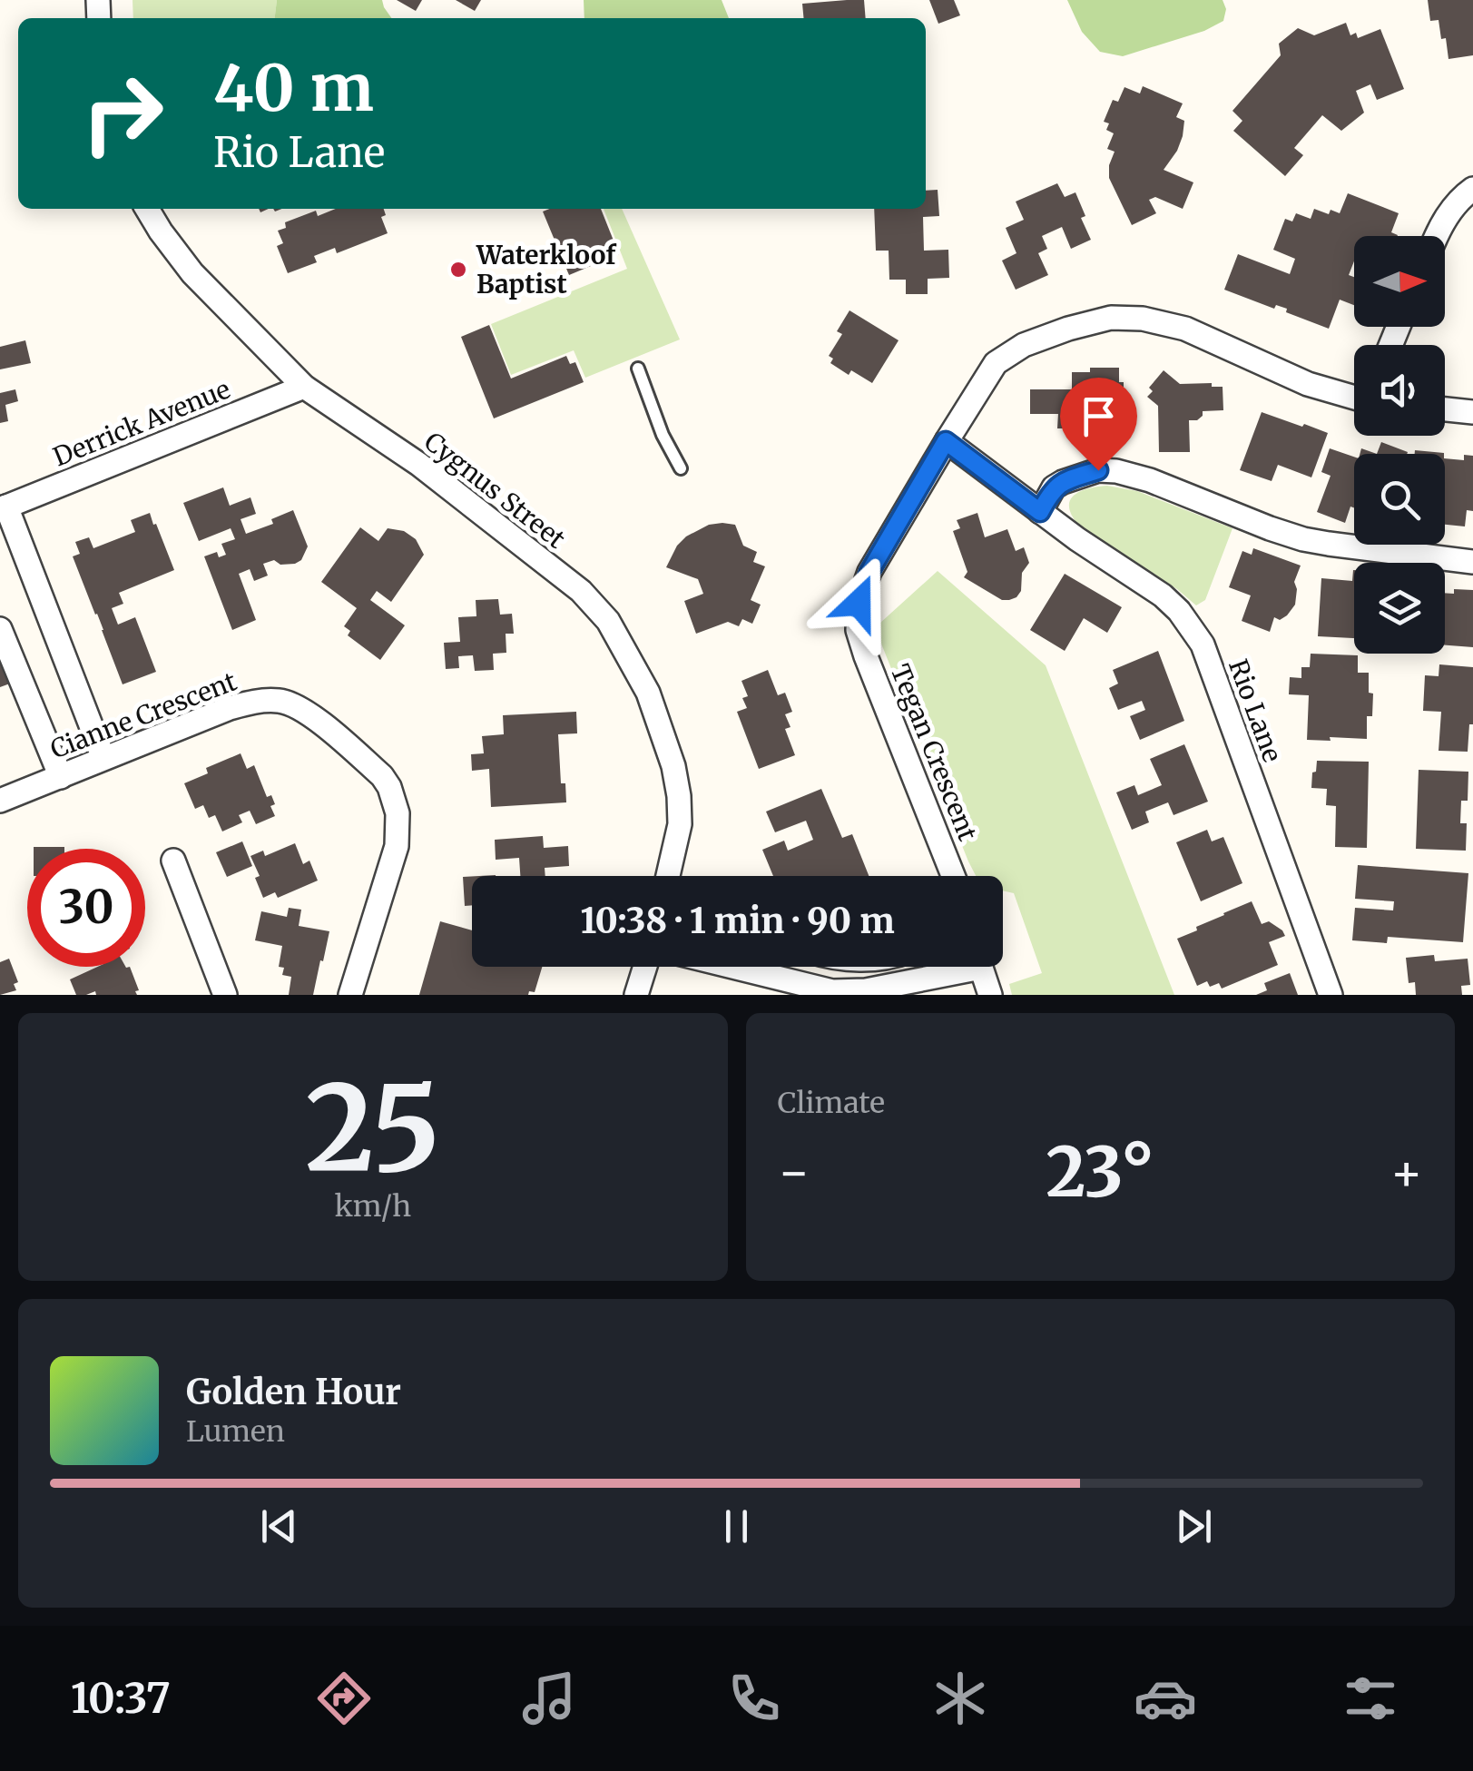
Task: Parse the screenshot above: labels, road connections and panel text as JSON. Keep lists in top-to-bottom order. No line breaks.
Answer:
{"streets":{"street":["Derrick Avenue","Cygnus Street","Rio Lane","Cianne Crescent","Tegan Crescent"]},"crossings":[["Derrick Avenue","Cygnus Street"],["Rio Lane","Tegan Crescent"]],"places":["Waterkloof Baptist"],"north":"right","page":{"turn":["40 m","Rio Lane"],"limit":"30","trip":"10:38 · 1 min · 90 m","tile":[["25","km/h"],"Climate"],"heat":["−","23°","+"],"song":["Golden Hour","Lumen"],"tabs":"10:37"}}
